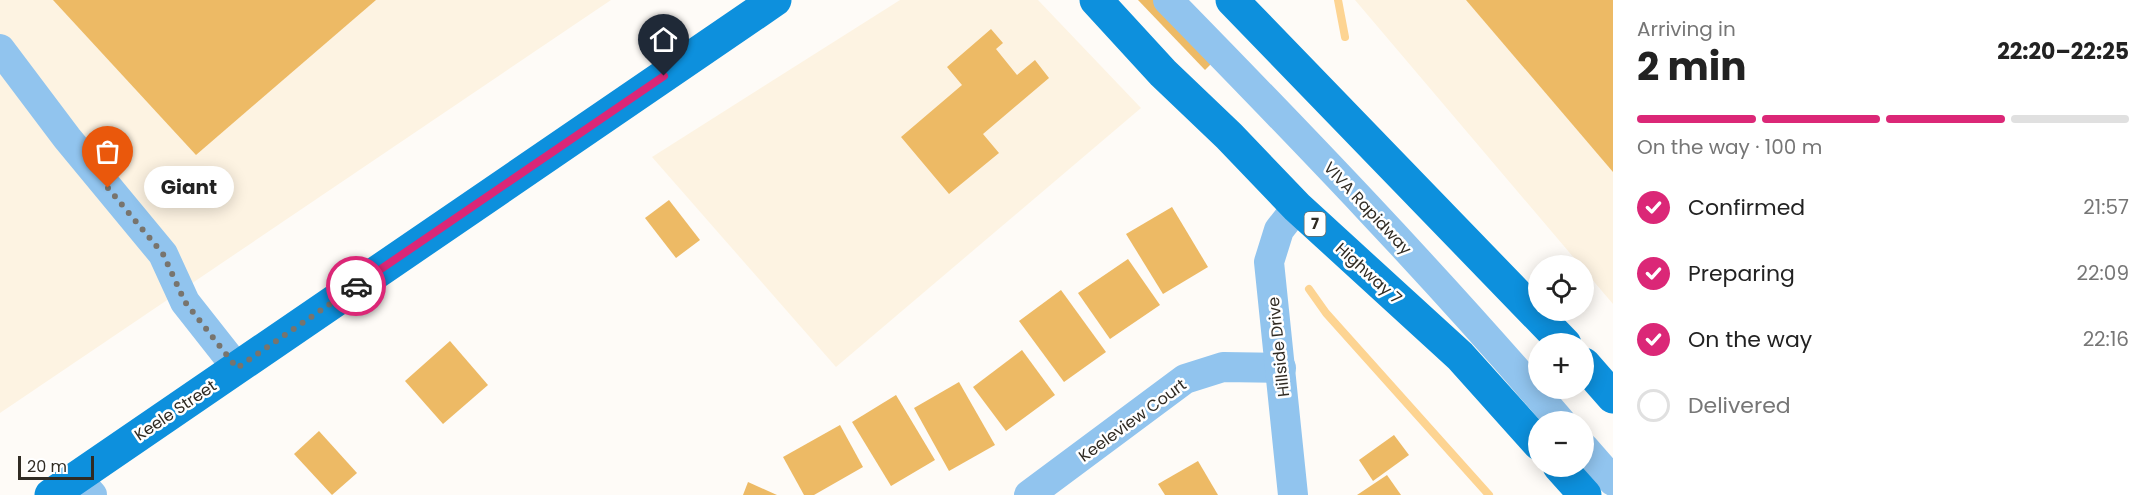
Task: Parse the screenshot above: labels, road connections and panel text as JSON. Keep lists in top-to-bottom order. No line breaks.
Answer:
{"streets":{"main road":["7","Highway 7","Keele Street"],"street":["VIVA Rapidway","Hillside Drive","Keeleview Court"]},"crossings":[["Highway 7","Hillside Drive"],["Hillside Drive","Keeleview Court"]],"places":["Giant"],"scale_bar":"20 m","page":{"heading":["2 min","Arriving in","22:20–22:25"],"bar":"On the way · 100 m","bubble":"Giant","list":[["Confirmed","21:57"],["Preparing","22:09"],["On the way","22:16"],"Delivered"],"map_buttons":["+","−"],"scale":"20 m"}}
